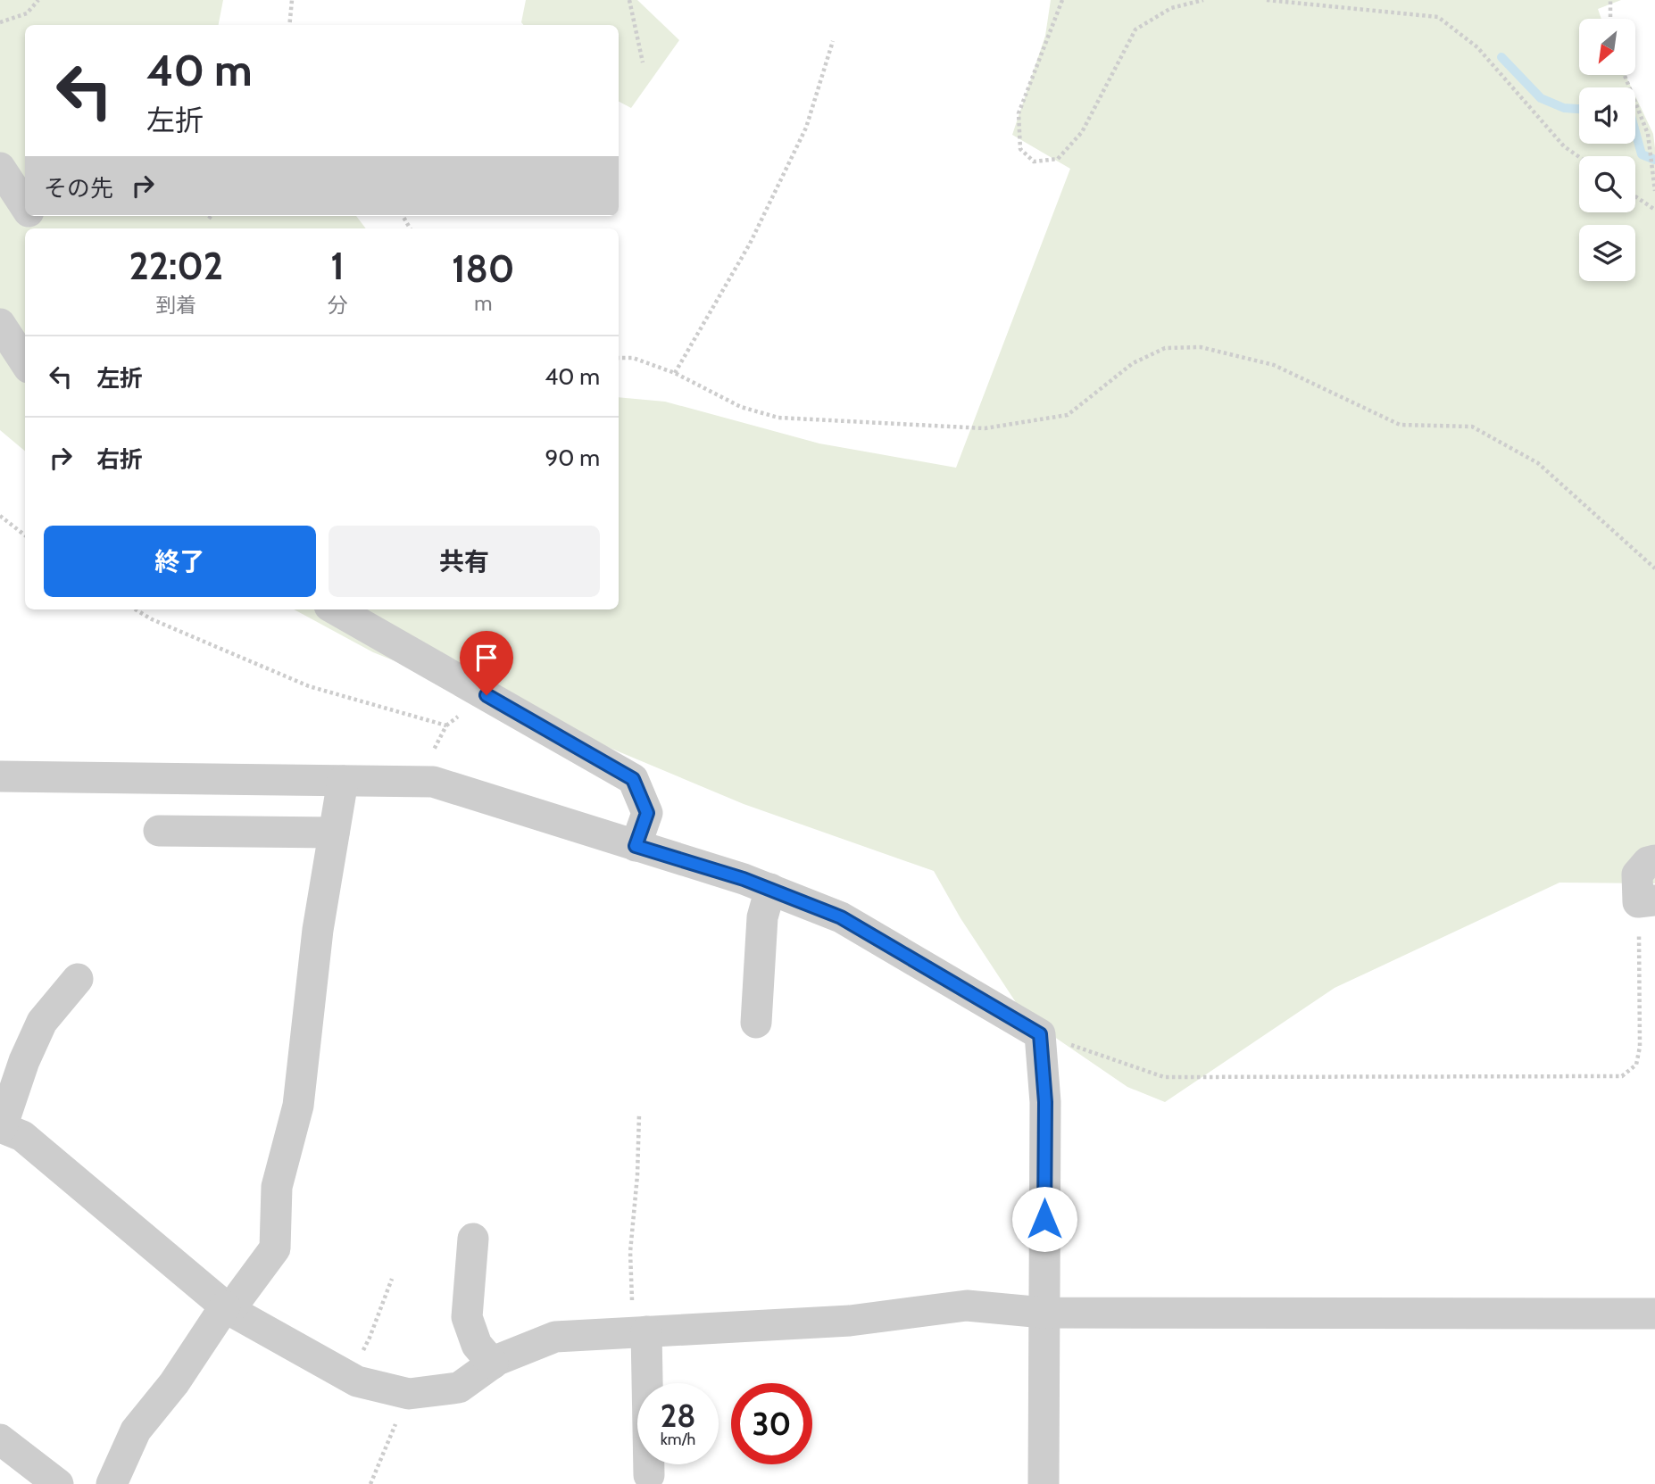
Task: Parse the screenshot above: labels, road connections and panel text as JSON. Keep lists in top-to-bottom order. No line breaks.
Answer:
{"north":"bottom left","page":{"turn":["40 m","左折"],"then":"その先","eta":["22:02","到着","1","分","180","m"],"list":[{"name":"左折","value":"40 m"},{"name":"右折","value":"90 m"}],"buttons":["終了","共有"],"speed":"28 km/h","limit":"30"}}
